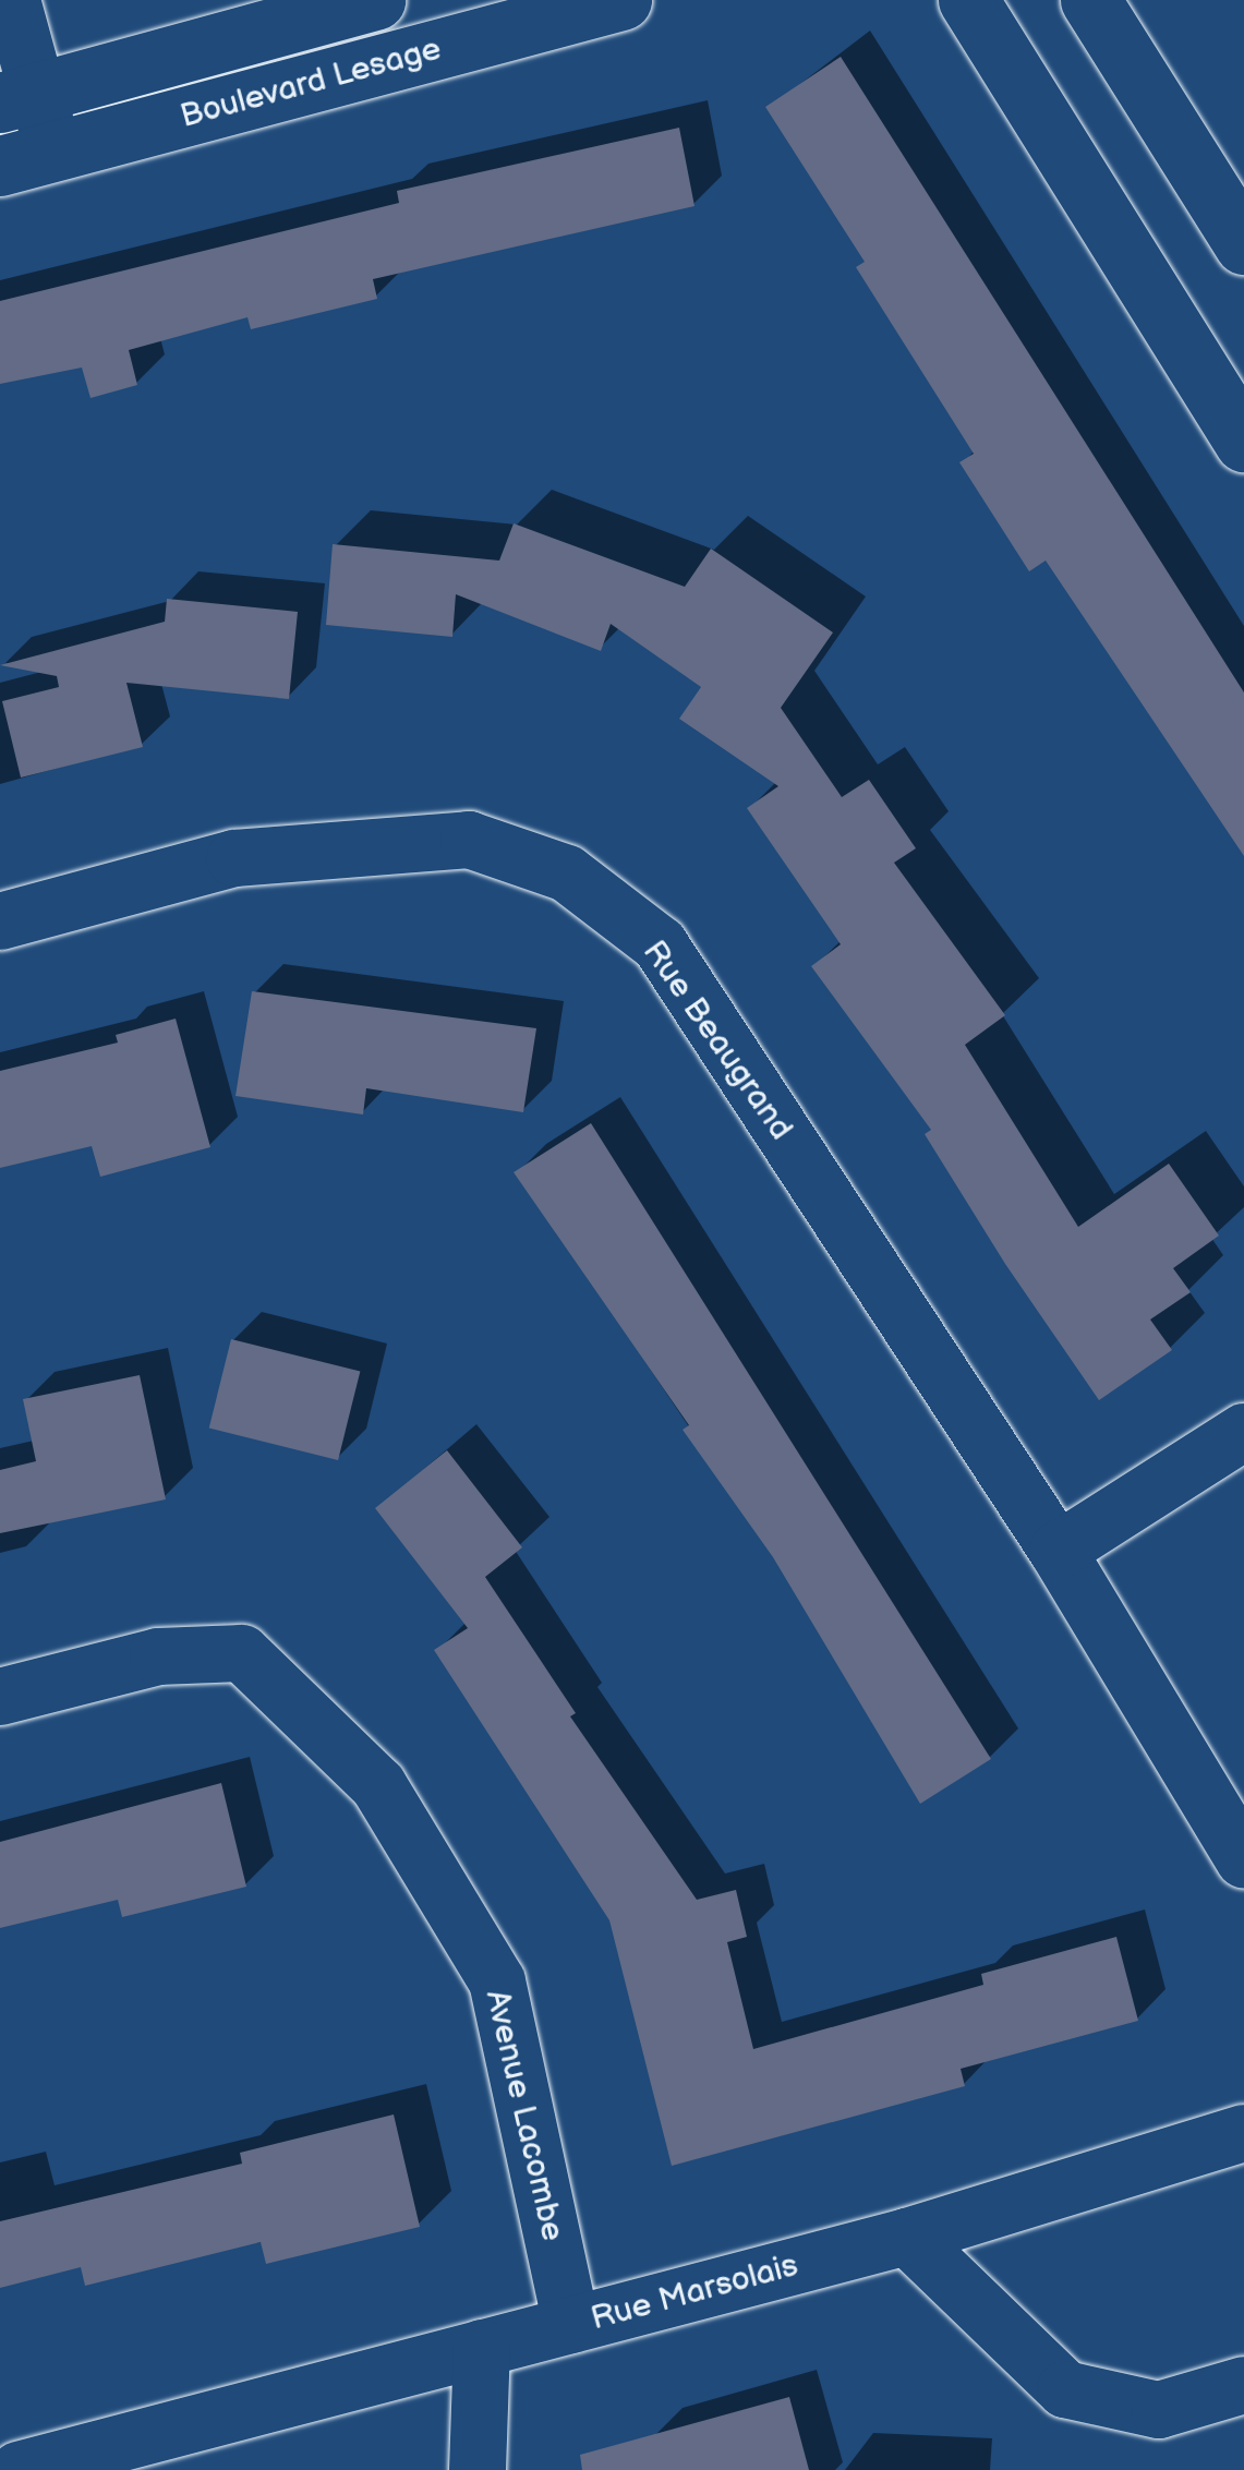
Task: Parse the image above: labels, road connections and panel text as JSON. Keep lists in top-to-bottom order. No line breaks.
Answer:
{"streets":{"street":["Boulevard Lesage","Rue Beaugrand","Avenue Lacombe","Rue Marsolais"]},"crossings":[["Avenue Lacombe","Rue Marsolais"]]}
